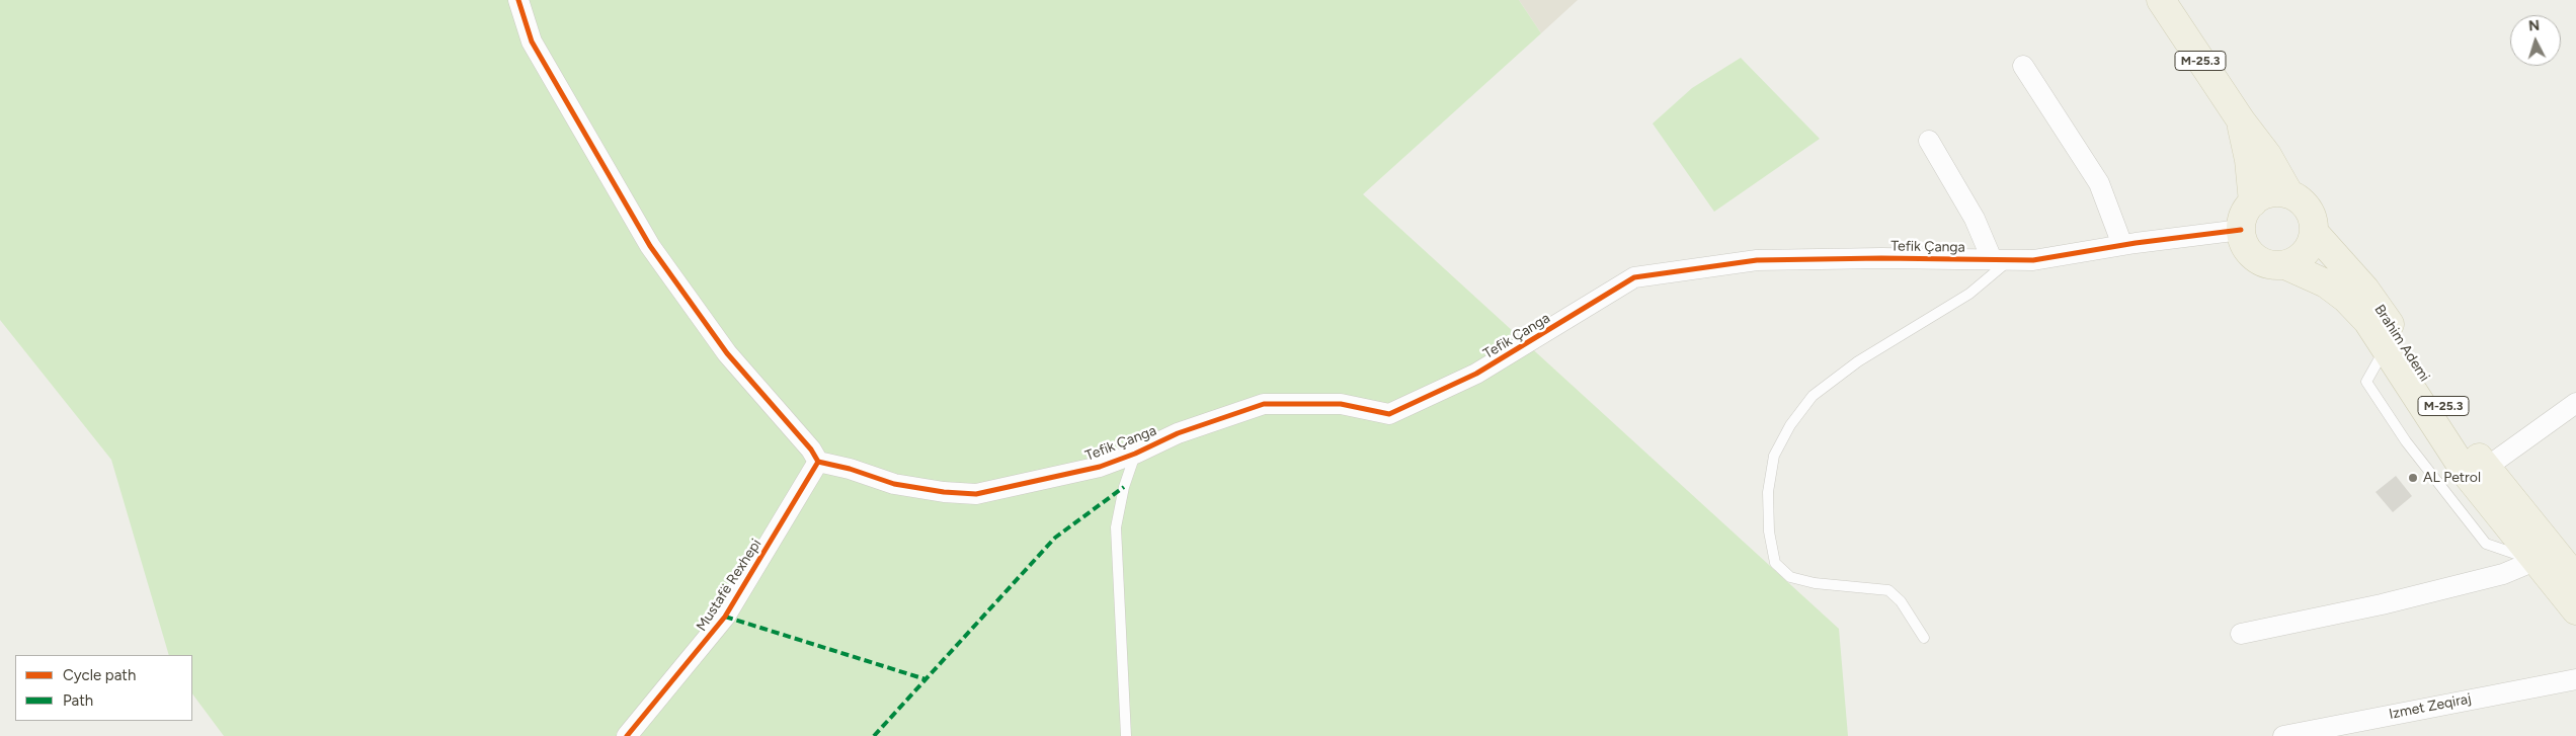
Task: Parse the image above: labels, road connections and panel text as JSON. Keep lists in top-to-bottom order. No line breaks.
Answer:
{"streets":{"main road":["M-25.3","Brahim Ademi"],"street":["Tefik Çanga","Mustafë Rexhepi","Izmet Zeqiraj"]},"crossings":[["M-25.3","Tefik Çanga"],["M-25.3","Brahim Ademi"],["Tefik Çanga","Brahim Ademi"],["Tefik Çanga","Mustafë Rexhepi"]],"places":["AL Petrol"],"legend":["Cycle path","Path"],"north":"top"}
